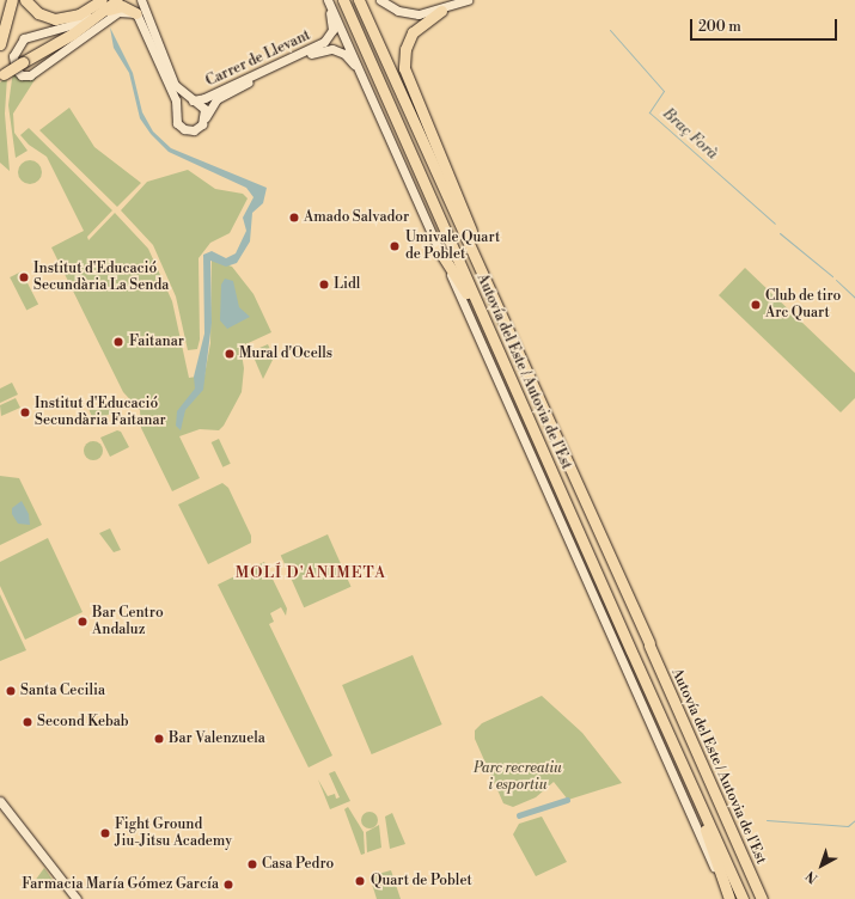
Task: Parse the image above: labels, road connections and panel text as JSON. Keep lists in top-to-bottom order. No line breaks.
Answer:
{"streets":{"highway":["Autovía del Este / Autovia de l'Est"],"street":["Carrer de Llevant"]},"districts":["MOLÍ D'ANIMETA"],"water":["Braç Forà"],"parks":["Parc recreatiu i esportiu"],"places":["Amado Salvador","Umivale Quart de Poblet","Institut d'Educació Secundària La Senda","Lidl","Club de tiro Arc Quart","Faitanar","Mural d'Ocells","Institut d'Educació Secundària Faitanar","Bar Centro Andaluz","Santa Cecilia","Second Kebab","Bar Valenzuela","Fight Ground Jiu-Jitsu Academy","Casa Pedro","Quart de Poblet","Farmacia María Gómez García"],"scale_bar":"200 m","north":"bottom left"}
